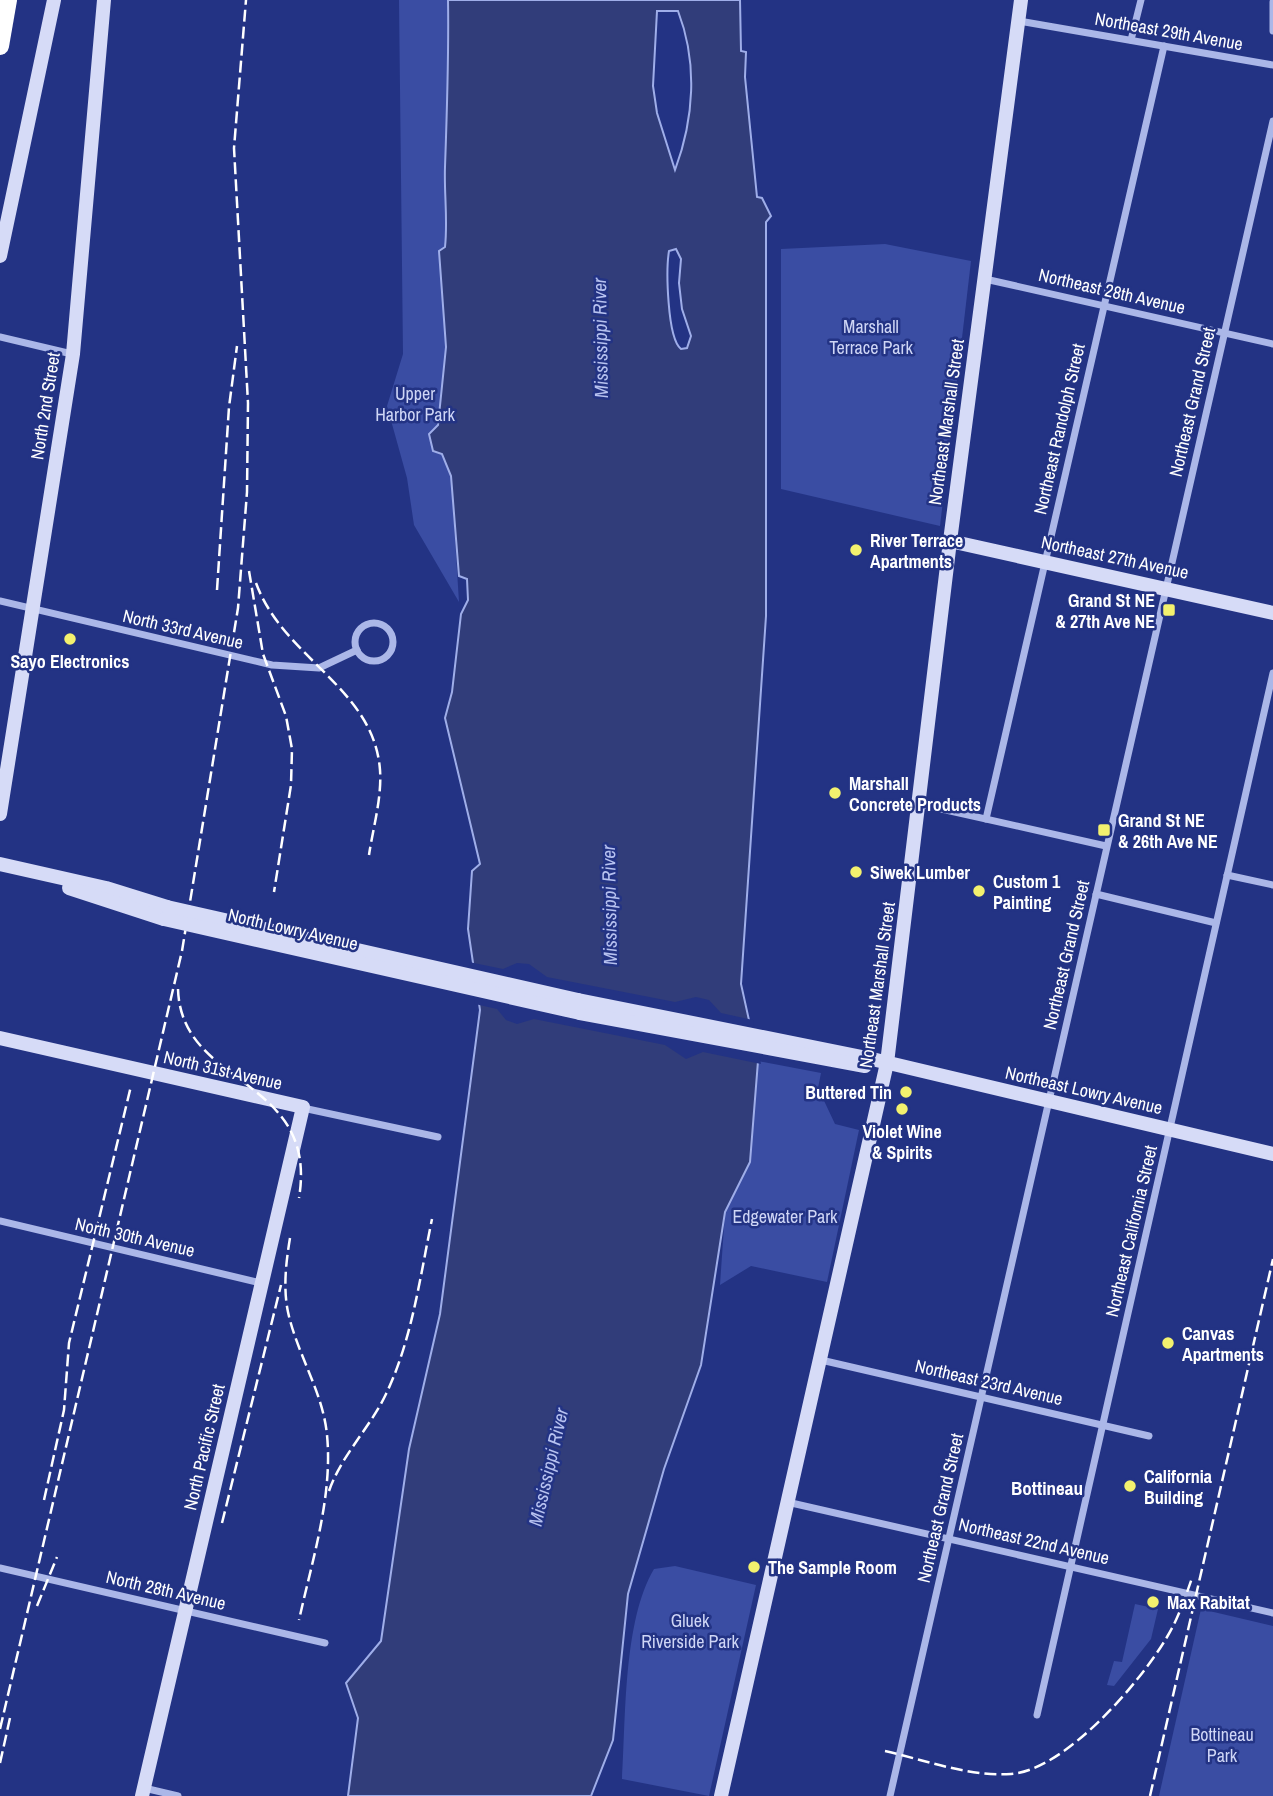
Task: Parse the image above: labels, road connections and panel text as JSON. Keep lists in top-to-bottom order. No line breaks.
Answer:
{"streets":{"street":["Northeast 29th Avenue","Northeast 28th Avenue","Northeast Grand Street","North 2nd Street","Northeast Marshall Street","Northeast Randolph Street","Northeast 27th Avenue","North 33rd Avenue","North Lowry Avenue","North 31st Avenue","Northeast Lowry Avenue","Northeast California Street","North 30th Avenue","Northeast 23rd Avenue","North Pacific Street","Northeast 22nd Avenue","North 28th Avenue"]},"crossings":[["Northeast 29th Avenue","Northeast Marshall Street"],["Northeast 29th Avenue","Northeast Randolph Street"],["Northeast 28th Avenue","Northeast Grand Street"],["Northeast 28th Avenue","Northeast Marshall Street"],["Northeast 28th Avenue","Northeast Randolph Street"],["Northeast Grand Street","Northeast 27th Avenue"],["Northeast Grand Street","Northeast Lowry Avenue"],["Northeast Grand Street","Northeast 23rd Avenue"],["Northeast Grand Street","Northeast 22nd Avenue"],["North 2nd Street","North 33rd Avenue"],["Northeast Marshall Street","Northeast 27th Avenue"],["Northeast Marshall Street","Northeast Lowry Avenue"],["Northeast Marshall Street","Northeast 23rd Avenue"],["Northeast Marshall Street","Northeast 22nd Avenue"],["Northeast Randolph Street","Northeast 27th Avenue"],["North Lowry Avenue","Northeast Lowry Avenue"],["North 31st Avenue","North Pacific Street"],["Northeast Lowry Avenue","Northeast California Street"],["Northeast California Street","Northeast 23rd Avenue"],["Northeast California Street","Northeast 22nd Avenue"],["North 30th Avenue","North Pacific Street"],["North Pacific Street","North 28th Avenue"]],"districts":["Bottineau"],"water":["Mississippi River"],"parks":["Marshall Terrace Park","Upper Harbor Park","Edgewater Park","Gluek Riverside Park","Bottineau Park"],"places":{"other":["River Terrace Apartments","Sayo Electronics","Marshall Concrete Products","Siwek Lumber","Custom 1 Painting","Buttered Tin","Violet Wine & Spirits","Canvas Apartments","California Building","The Sample Room","Max Rabitat"],"transit":["Grand St NE & 27th Ave NE","Grand St NE & 26th Ave NE"]}}
